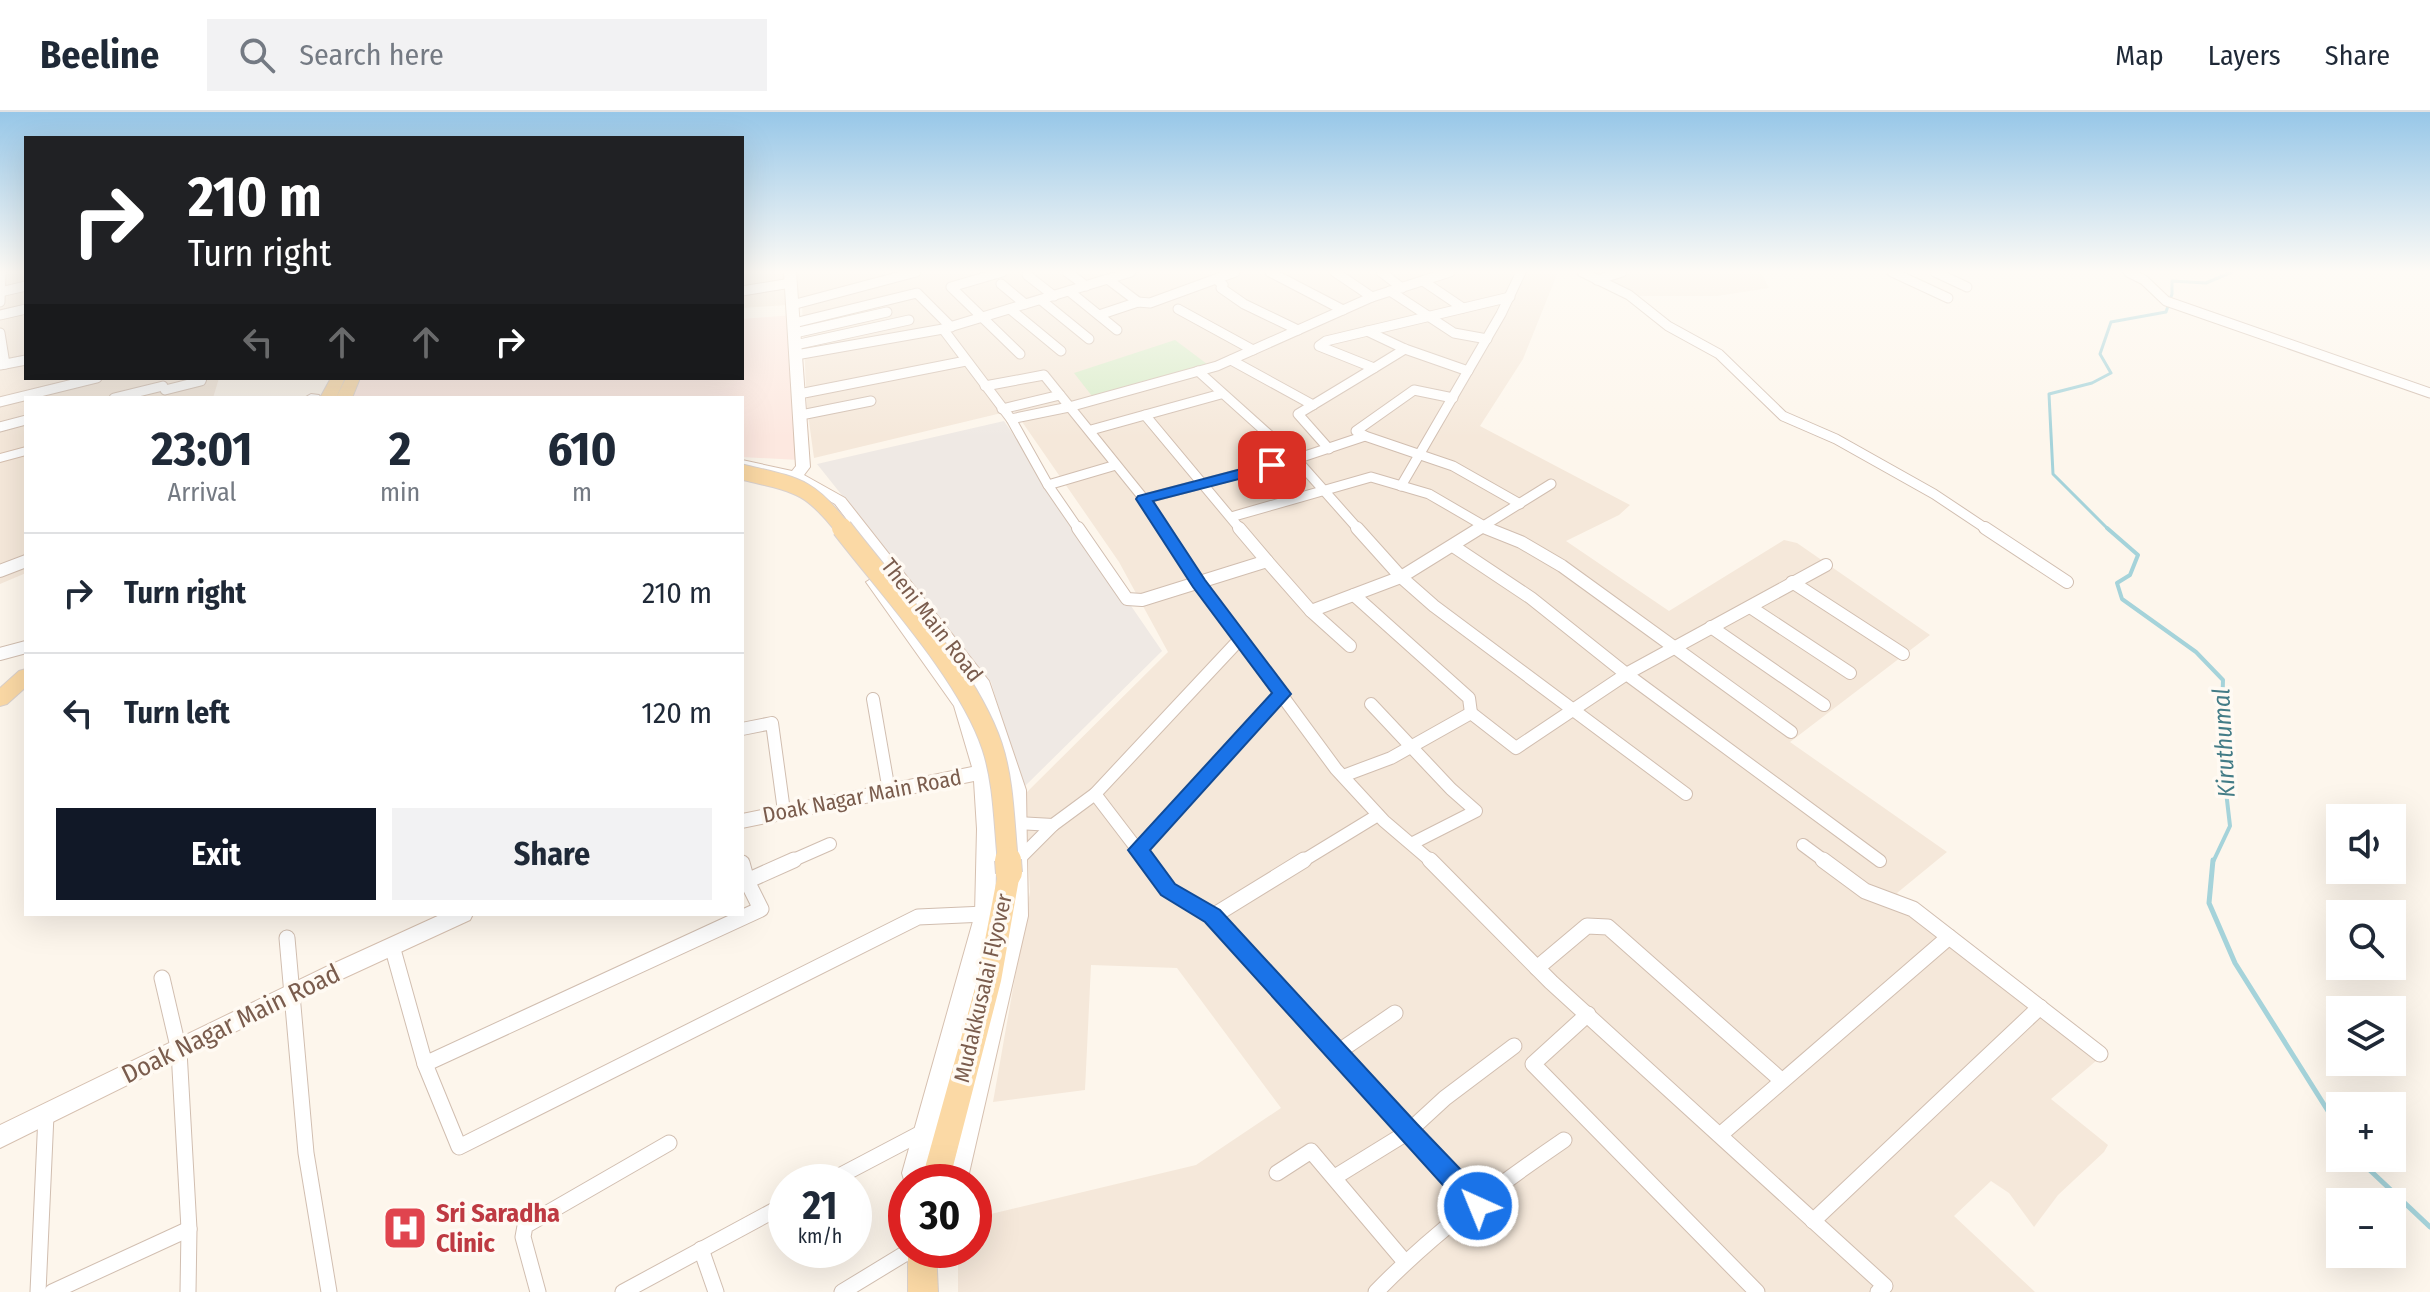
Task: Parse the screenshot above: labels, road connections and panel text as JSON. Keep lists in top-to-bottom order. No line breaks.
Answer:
{"streets":{"main road":["Theni Main Road","Doak Nagar Main Road","Mudakkusalai Flyover"]},"crossings":[["Theni Main Road","Doak Nagar Main Road"],["Theni Main Road","Mudakkusalai Flyover"]],"water":["Kiruthumal"],"places":{"hospital":["Sri Saradha Clinic"]},"page":{"header":"Beeline","search":"Search here","nav":["Map","Layers","Share"],"turn":["210 m","Turn right"],"eta":["23:01","Arrival","2","min","610","m"],"list":[{"name":"Turn right","value":"210 m"},{"name":"Turn left","value":"120 m"}],"buttons":["Exit","Share"],"map_buttons":["+","−"],"speed":"21 km/h","limit":"30"}}
